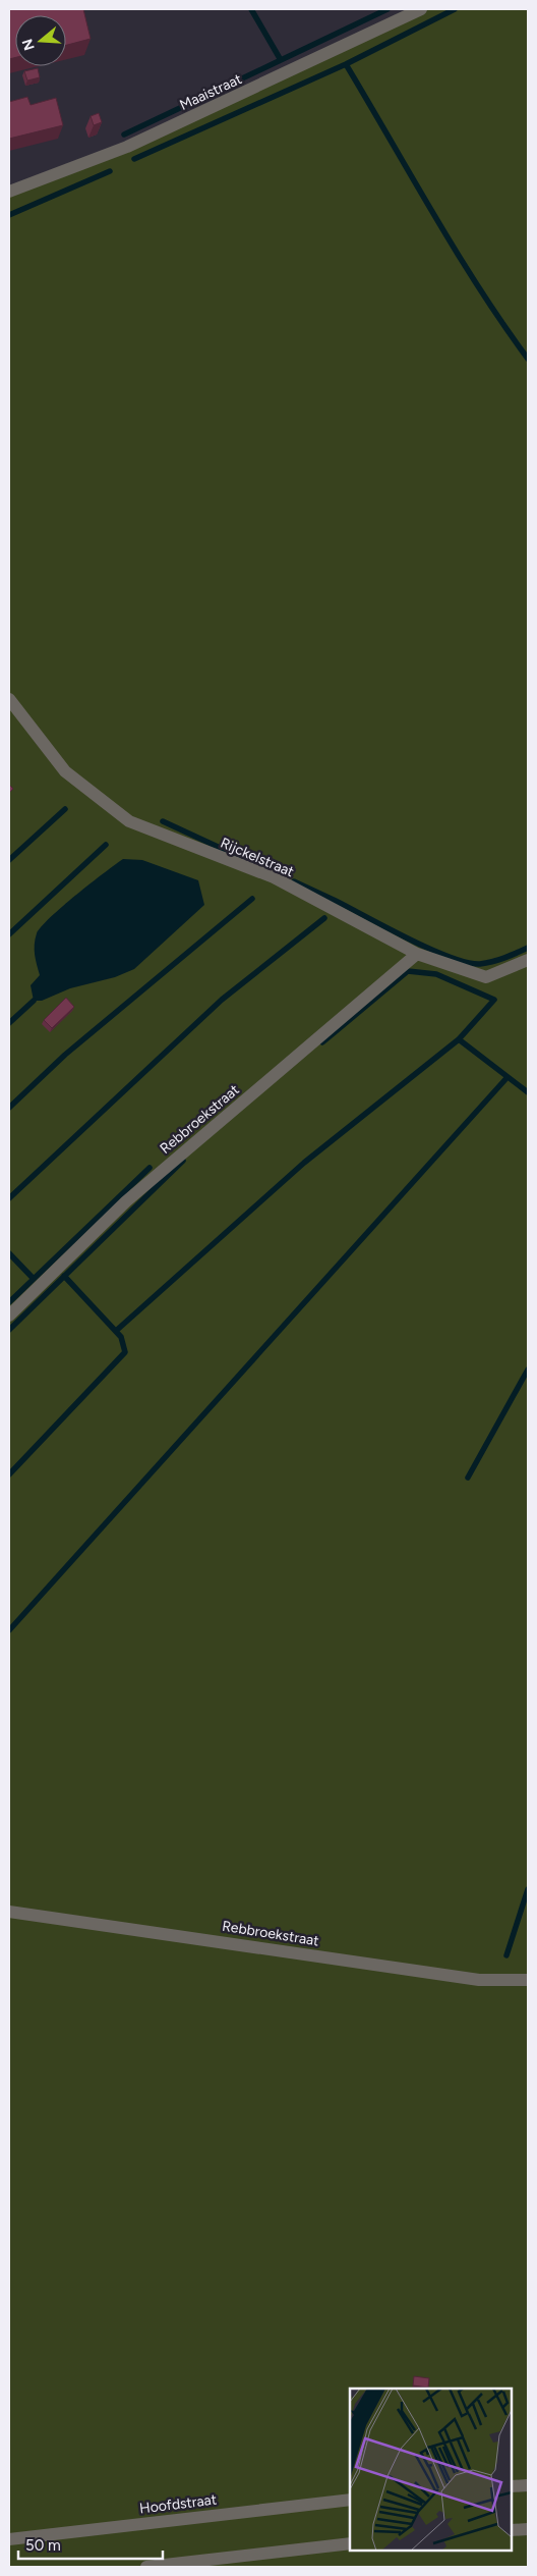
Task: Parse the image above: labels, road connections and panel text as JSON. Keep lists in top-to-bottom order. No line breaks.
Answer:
{"streets":{"street":["Maaistraat","Rijckelstraat","Rebbroekstraat","Hoofdstraat"]},"crossings":[["Rijckelstraat","Rebbroekstraat"]],"scale_bar":"50 m","north":"left"}
